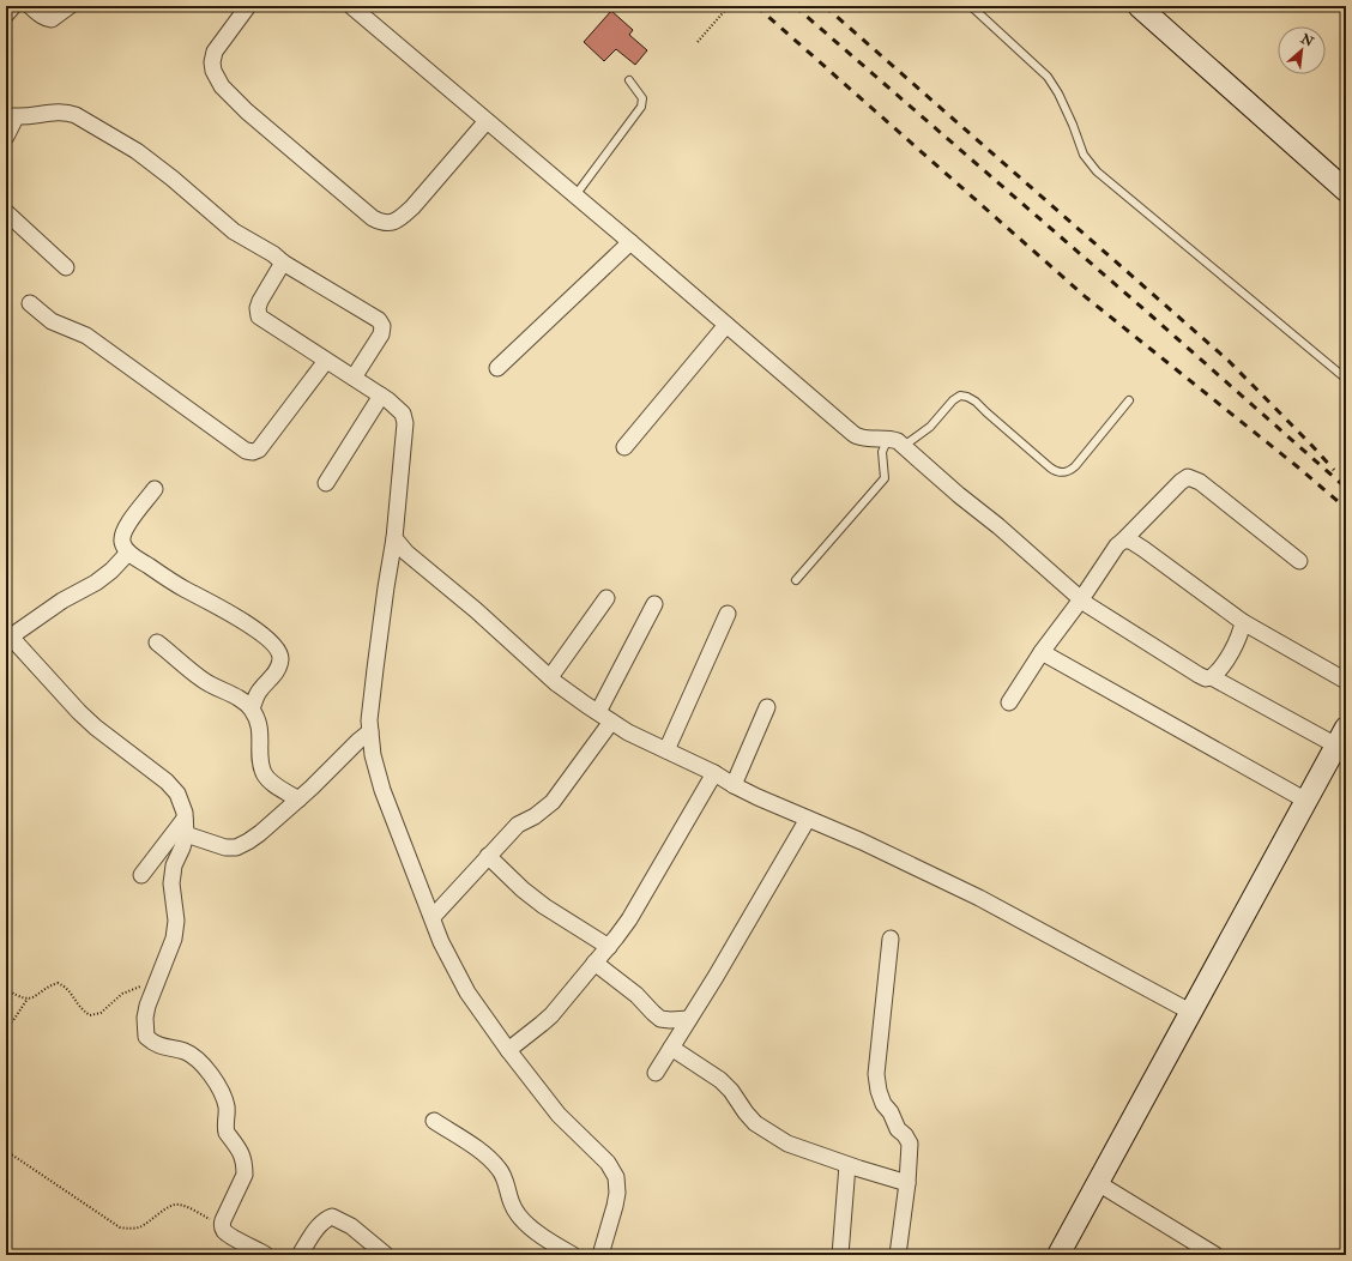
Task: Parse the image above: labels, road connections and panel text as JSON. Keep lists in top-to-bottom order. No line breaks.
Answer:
{"north":"top right"}
